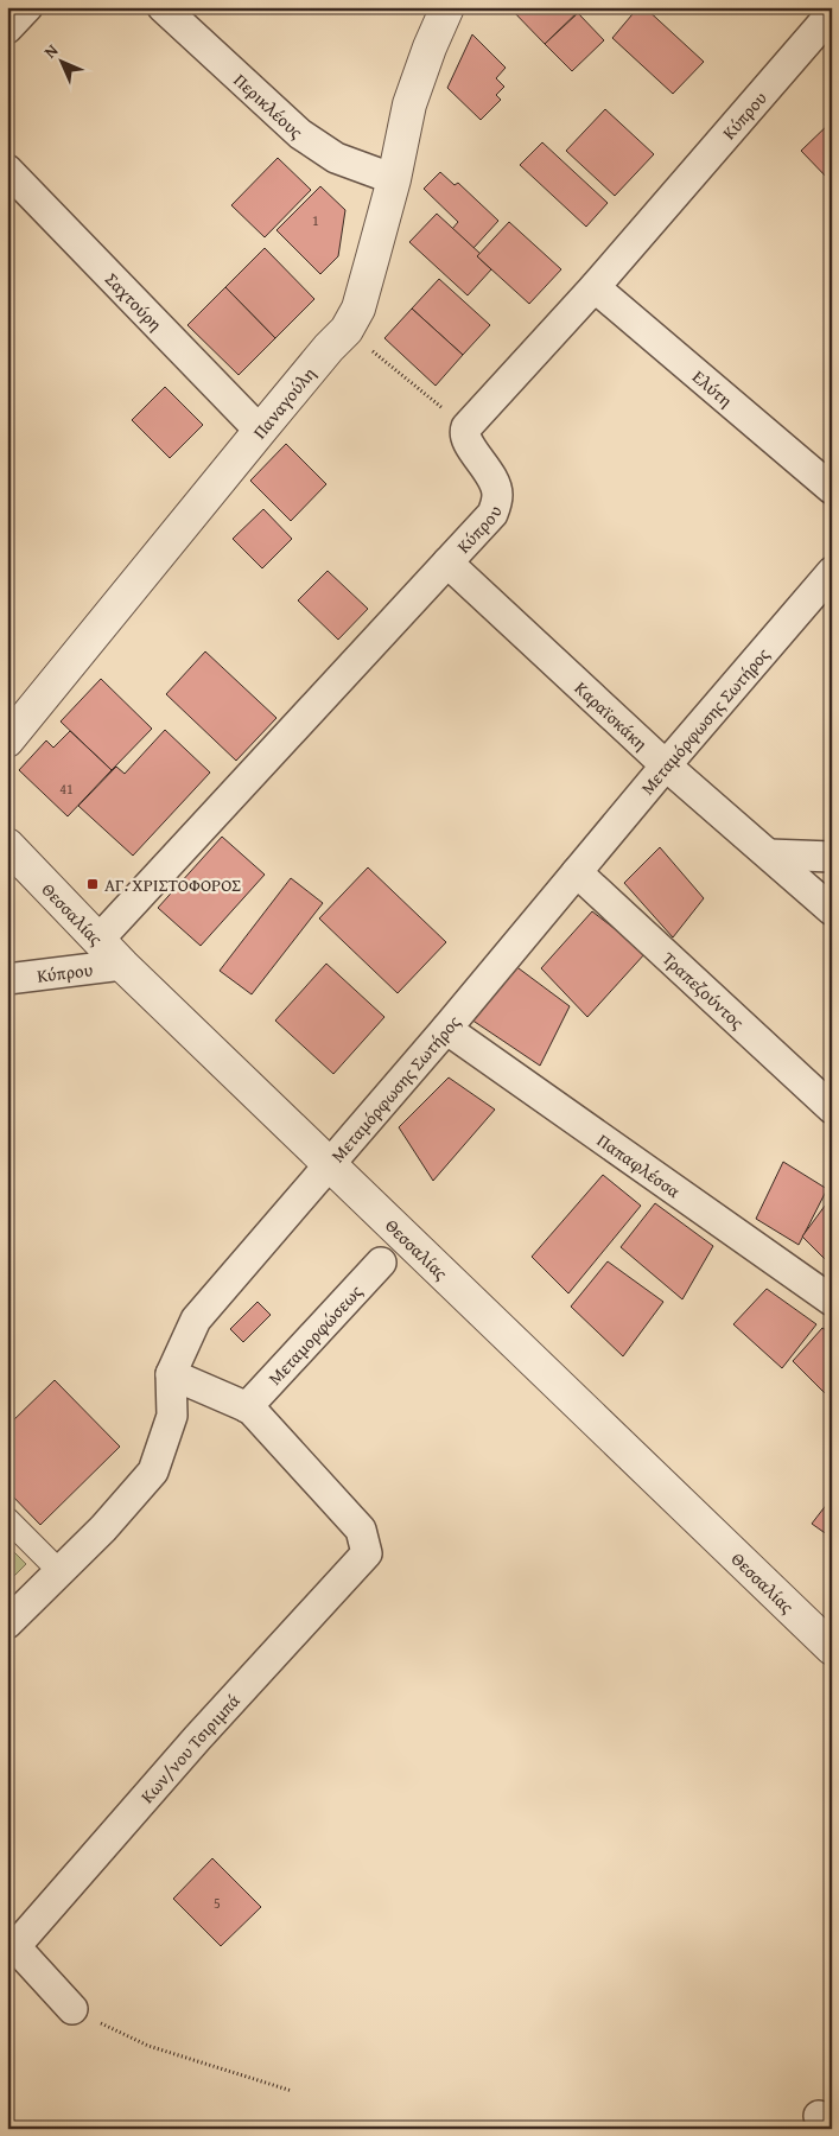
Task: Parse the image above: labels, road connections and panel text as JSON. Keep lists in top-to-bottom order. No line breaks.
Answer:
{"streets":{"street":["Περικλέους","Κύπρου","Σαχτούρη","Ελύτη","Παναγούλη","Καραϊσκάκη","Μεταμόρφωσης Σωτήρος","Θεσσαλίας","Τραπεζούντος","Παπαφλέσσα","Μεταμορφώσεως","Κων/νου Τσιριμπά"]},"crossings":[["Περικλέους","Παναγούλη"],["Κύπρου","Ελύτη"],["Κύπρου","Καραϊσκάκη"],["Κύπρου","Θεσσαλίας"],["Σαχτούρη","Παναγούλη"],["Καραϊσκάκη","Μεταμόρφωσης Σωτήρος"],["Μεταμόρφωσης Σωτήρος","Θεσσαλίας"],["Μεταμόρφωσης Σωτήρος","Τραπεζούντος"],["Μεταμόρφωσης Σωτήρος","Παπαφλέσσα"],["Μεταμορφώσεως","Κων/νου Τσιριμπά"]],"places":{"transit":["ΑΓ. ΧΡΙΣΤΟΦΟΡΟΣ"]},"house_numbers":["1","41","5"],"north":"top left"}
